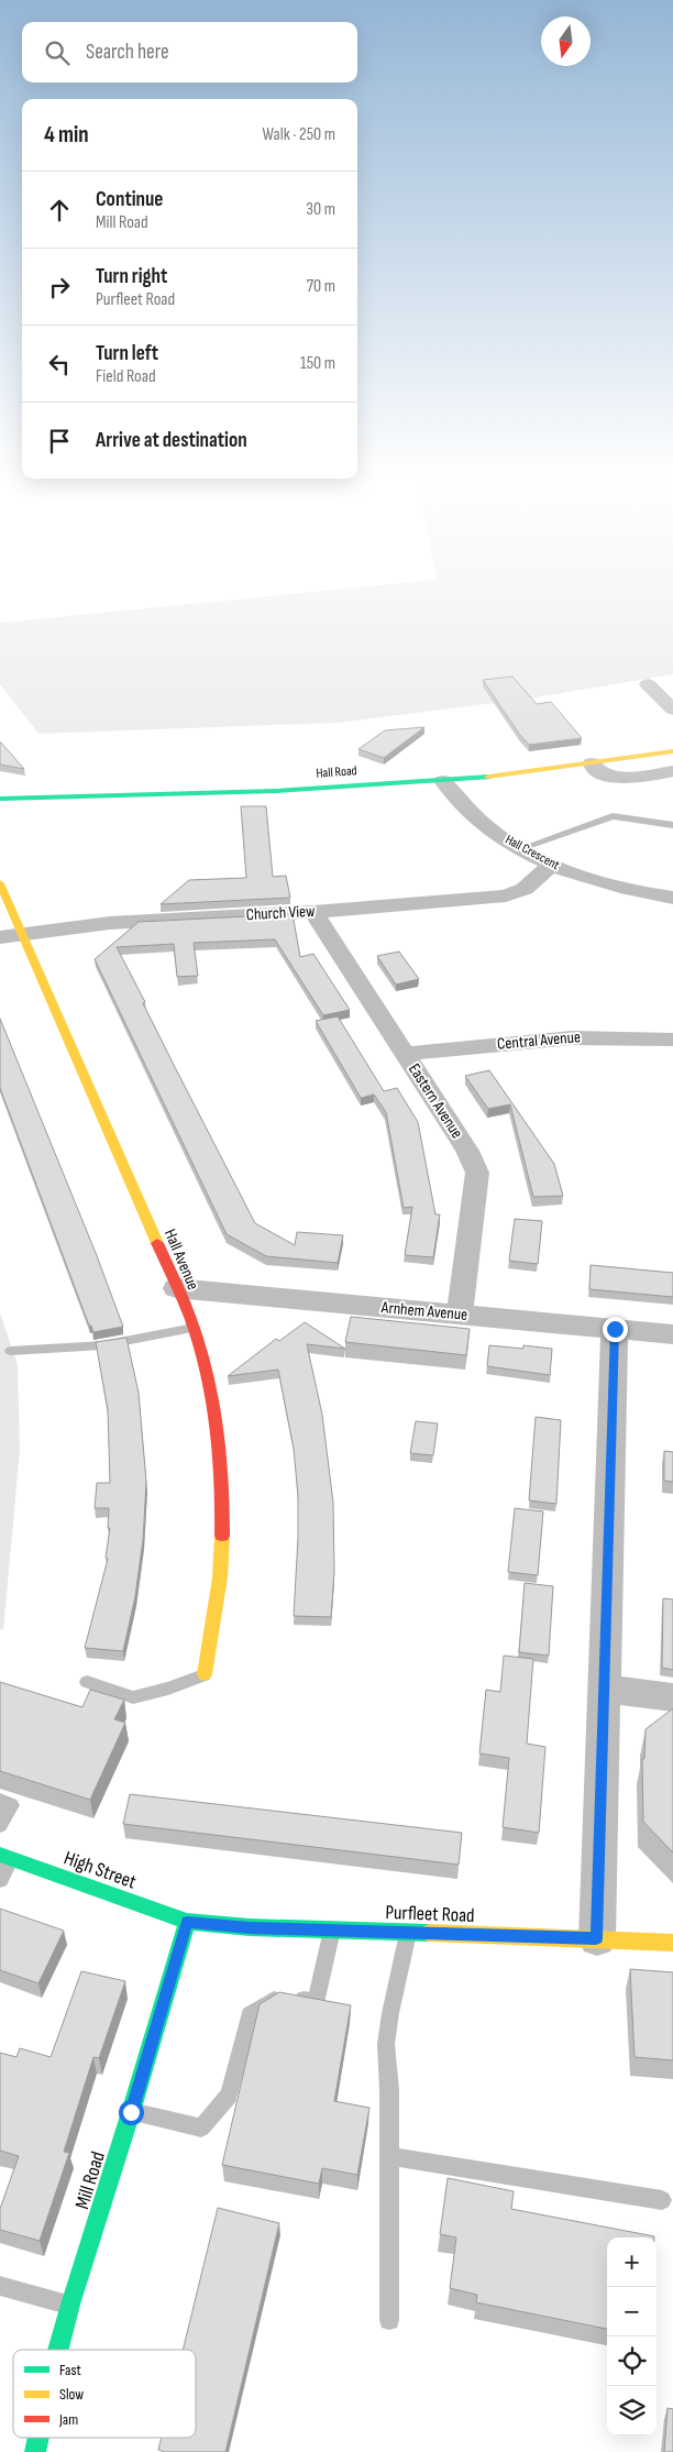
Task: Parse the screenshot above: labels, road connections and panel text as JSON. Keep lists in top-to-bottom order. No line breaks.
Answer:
{"streets":{"street":["Hall Road","Hall Crescent","Church View","Central Avenue","Eastern Avenue","Hall Avenue","Arnhem Avenue","High Street","Purfleet Road","Mill Road"]},"crossings":[["Hall Road","Hall Crescent"],["Hall Crescent","Church View"],["Church View","Eastern Avenue"],["Church View","Hall Avenue"],["Central Avenue","Eastern Avenue"],["Eastern Avenue","Arnhem Avenue"],["Hall Avenue","Arnhem Avenue"],["High Street","Purfleet Road"],["High Street","Mill Road"],["Purfleet Road","Mill Road"]],"legend":["Fast","Slow","Jam"],"north":"bottom","page":{"search":"Search here","heading":["4 min","Walk · 250 m"],"list":[["Continue","Mill Road","30 m"],["Turn right","Purfleet Road","70 m"],["Turn left","Field Road","150 m"],"Arrive at destination"],"map_buttons":["+","−"]}}
